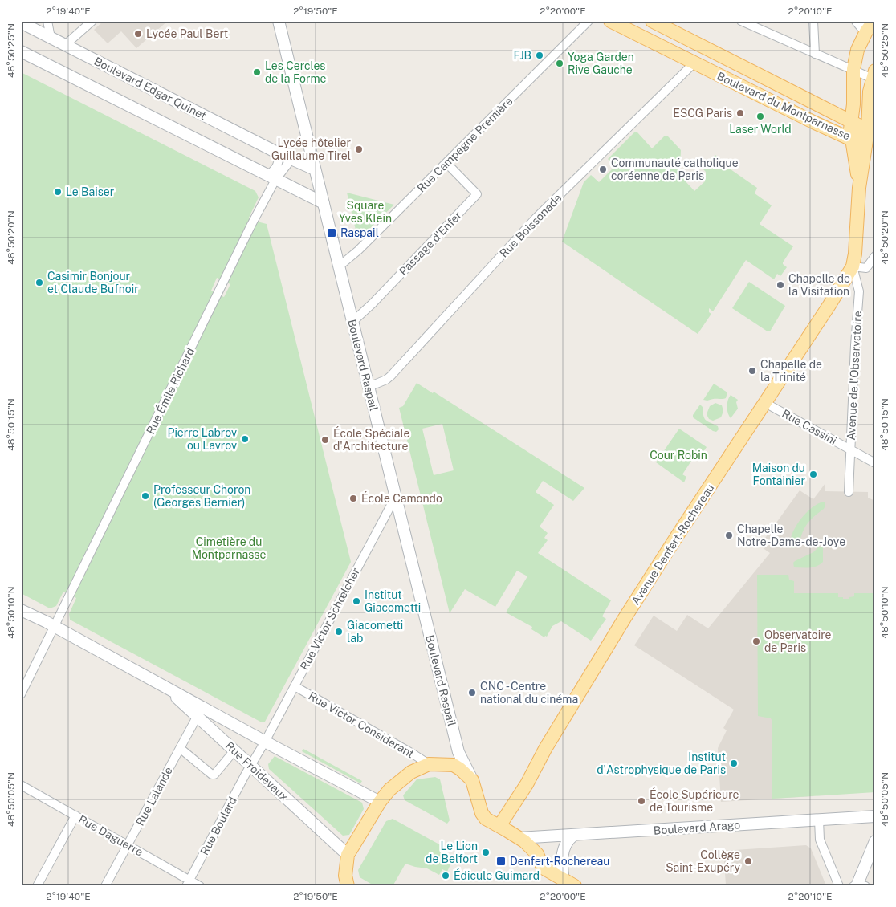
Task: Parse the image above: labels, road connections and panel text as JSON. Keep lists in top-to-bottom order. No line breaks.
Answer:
{"streets":{"main road":["Boulevard Edgar Quinet","Boulevard du Montparnasse","Boulevard Raspail","Avenue de l'Observatoire","Avenue Denfert-Rochereau","Rue Froidevaux","Boulevard Arago"],"street":["Rue Campagne Première","Rue Boissonade","Passage d'Enfer","Rue Émile Richard","Rue Cassini","Rue Victor Schœlcher","Rue Victor Considerant","Rue Lalande","Rue Boulard","Rue Daguerre"]},"crossings":[["Boulevard Edgar Quinet","Boulevard Raspail"],["Boulevard Edgar Quinet","Rue Émile Richard"],["Boulevard du Montparnasse","Rue Boissonade"],["Boulevard du Montparnasse","Avenue de l'Observatoire"],["Rue Campagne Première","Passage d'Enfer"],["Rue Campagne Première","Boulevard Raspail"],["Rue Boissonade","Boulevard Raspail"],["Passage d'Enfer","Boulevard Raspail"],["Boulevard Raspail","Rue Victor Schœlcher"],["Avenue de l'Observatoire","Rue Cassini"],["Avenue de l'Observatoire","Avenue Denfert-Rochereau"],["Rue Émile Richard","Rue Froidevaux"],["Rue Cassini","Avenue Denfert-Rochereau"],["Rue Victor Schœlcher","Rue Victor Considerant"],["Rue Victor Schœlcher","Rue Froidevaux"],["Rue Victor Schœlcher","Rue Boulard"],["Rue Froidevaux","Rue Lalande"],["Rue Froidevaux","Rue Boulard"],["Rue Lalande","Rue Daguerre"],["Rue Boulard","Rue Daguerre"]],"parks":["Square Yves Klein","Cour Robin","Cimetière du Montparnasse"],"places":{"other":["Lycée Paul Bert","FJB","Yoga Garden Rive Gauche","Les Cercles de la Forme","ESCG Paris","Laser World","Lycée hôtelier Guillaume Tirel","Communauté catholique coréenne de Paris","Le Baiser","Casimir Bonjour et Claude Bufnoir","Chapelle de la Visitation","Chapelle de la Trinité","Pierre Labrov ou Lavrov","École Spéciale d'Architecture","Maison du Fontainier","Professeur Choron (Georges Bernier)","École Camondo","Chapelle Notre-Dame-de-Joye","Institut Giacometti","Giacometti lab","Observatoire de Paris","CNC - Centre national du cinéma","Institut d'Astrophysique de Paris","École Supérieure de Tourisme","Le Lion de Belfort","Collège Saint-Exupéry","Édicule Guimard"],"transit":["Raspail","Denfert-Rochereau"]},"coordinates":["2°19'40\"E","2°19'50\"E","2°20'00\"E","2°20'10\"E","48°50'25\"N","48°50'20\"N","48°50'15\"N","48°50'10\"N","48°50'05\"N"]}
